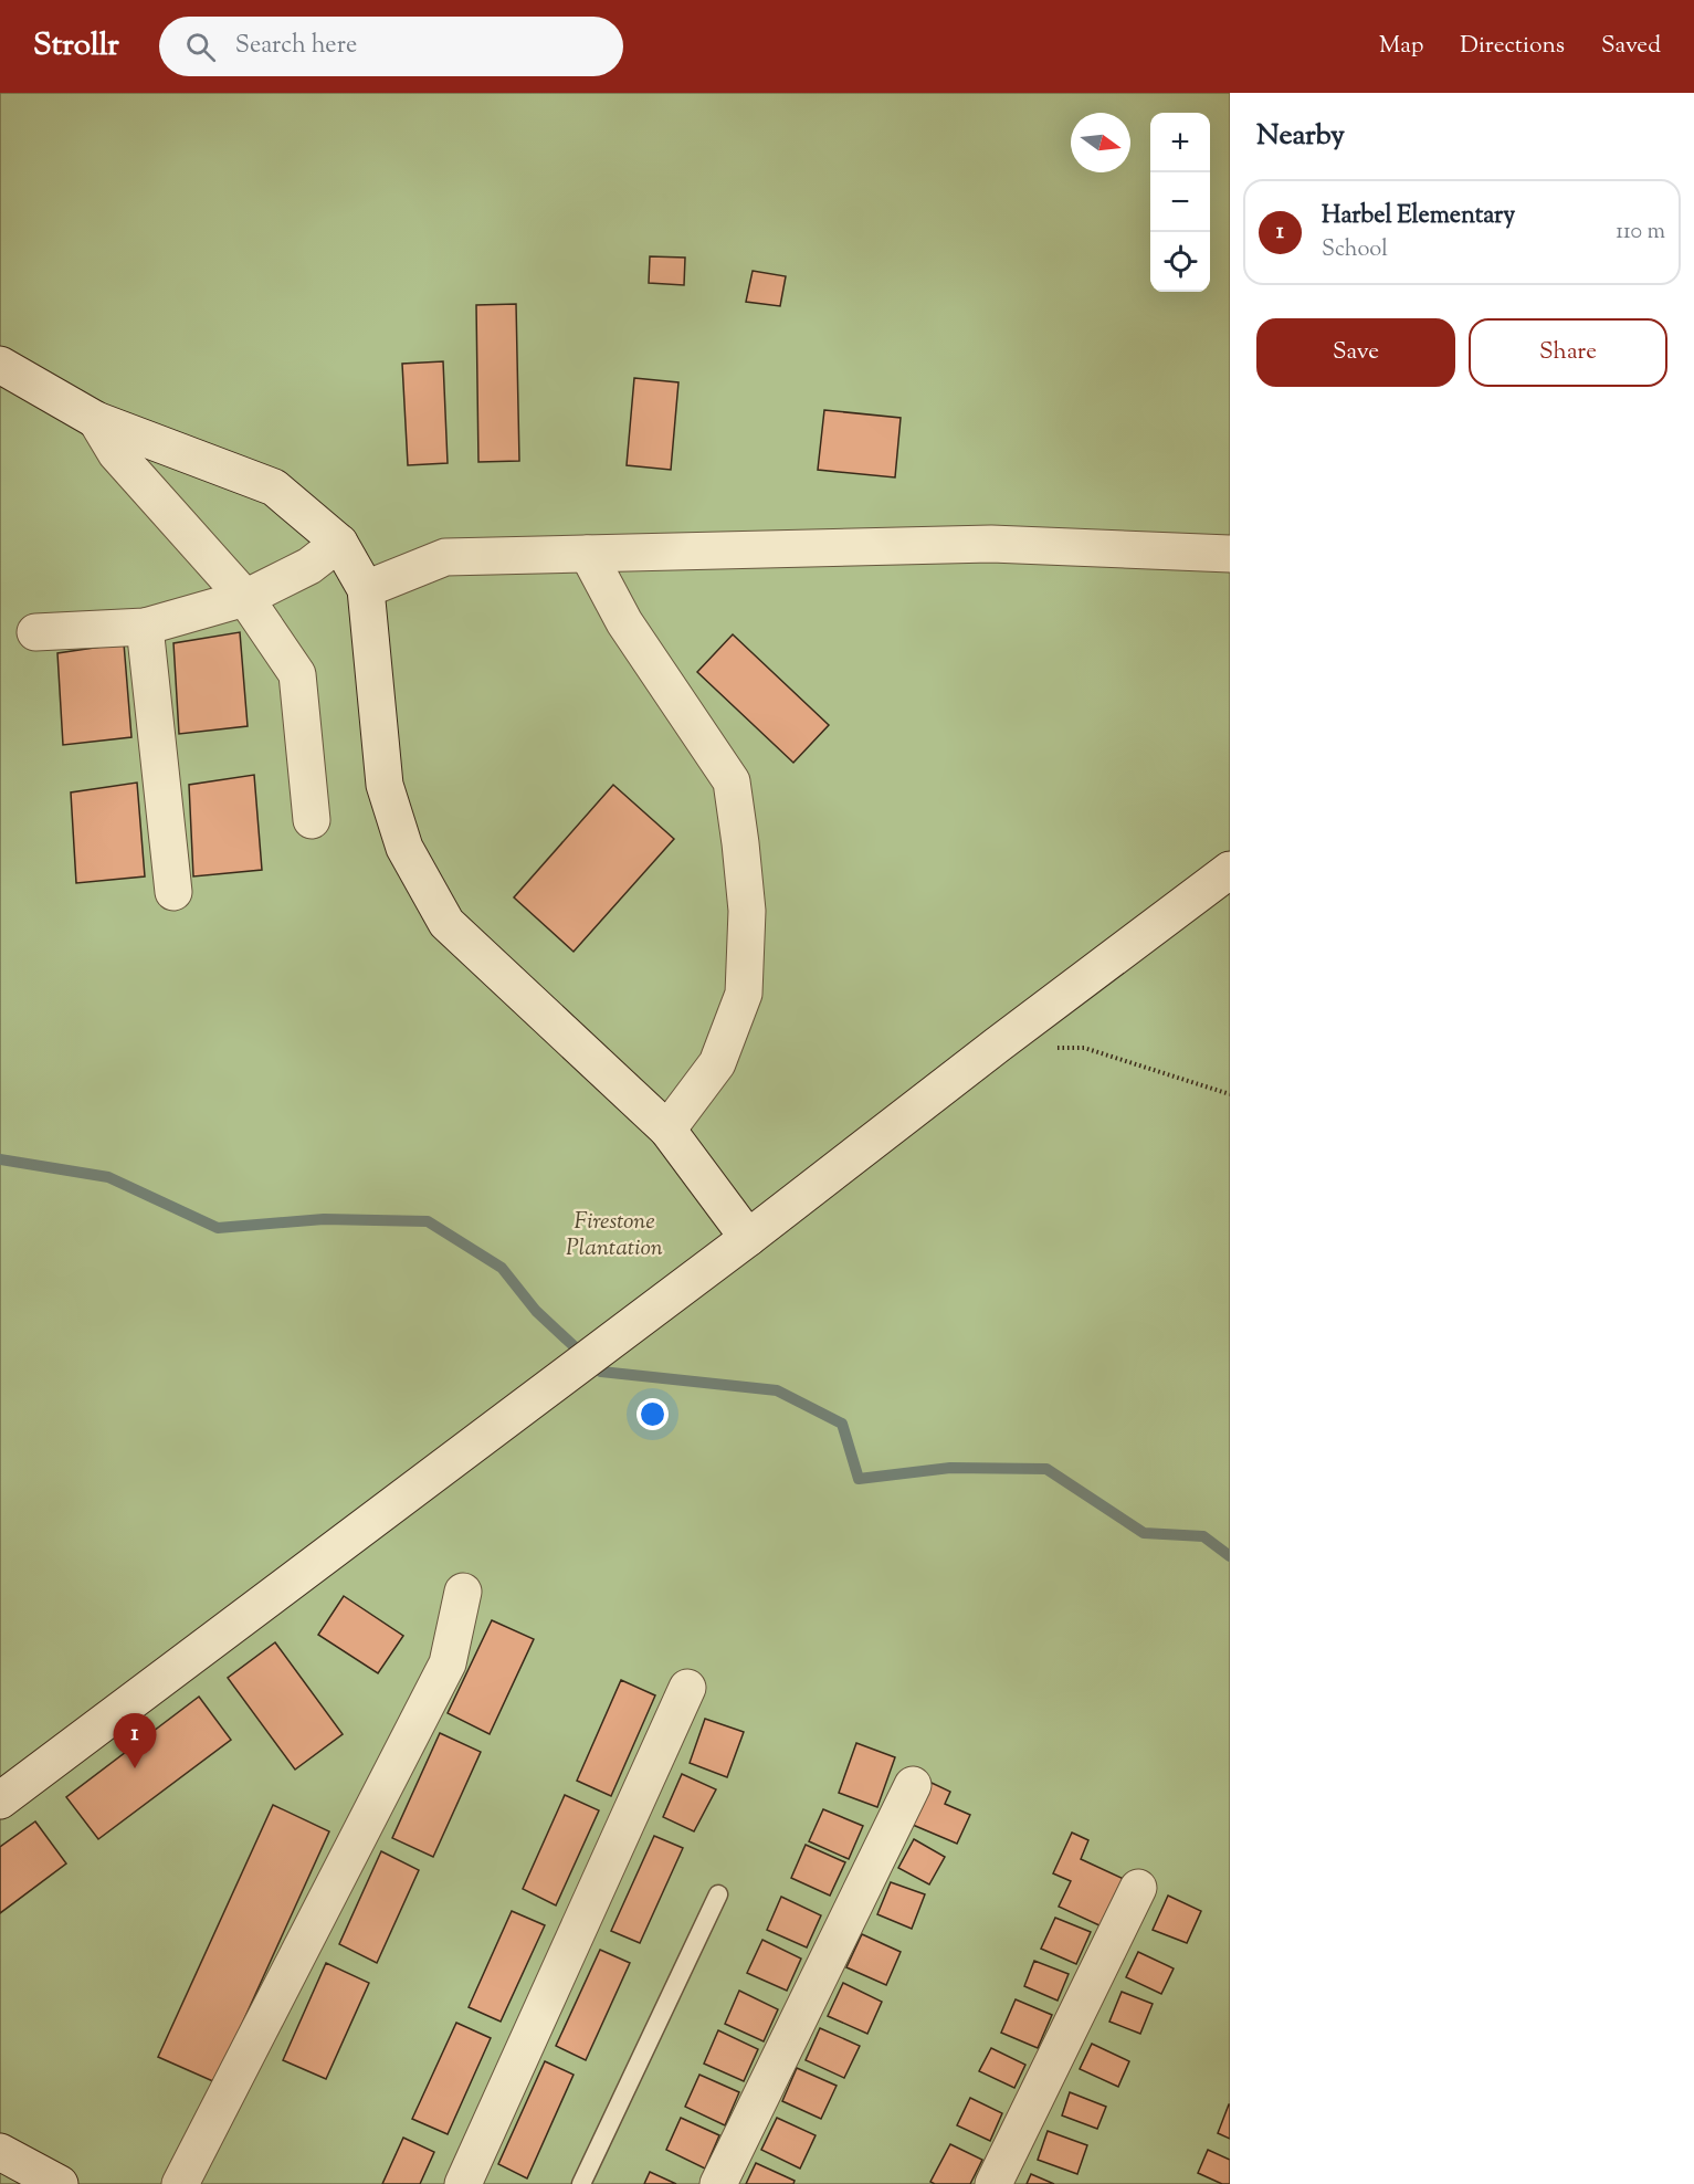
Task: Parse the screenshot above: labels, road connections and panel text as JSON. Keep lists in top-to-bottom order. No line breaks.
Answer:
{"parks":["Firestone Plantation"],"north":"right","page":{"header":"Strollr","search":"Search here","nav":["Map","Directions","Saved"],"heading":"Nearby","map_buttons":["+","−"],"list":[{"mark":"1","name":"Harbel Elementary","note":"School","value":"110 m"}],"buttons":["Save","Share"],"pins":"1"}}
